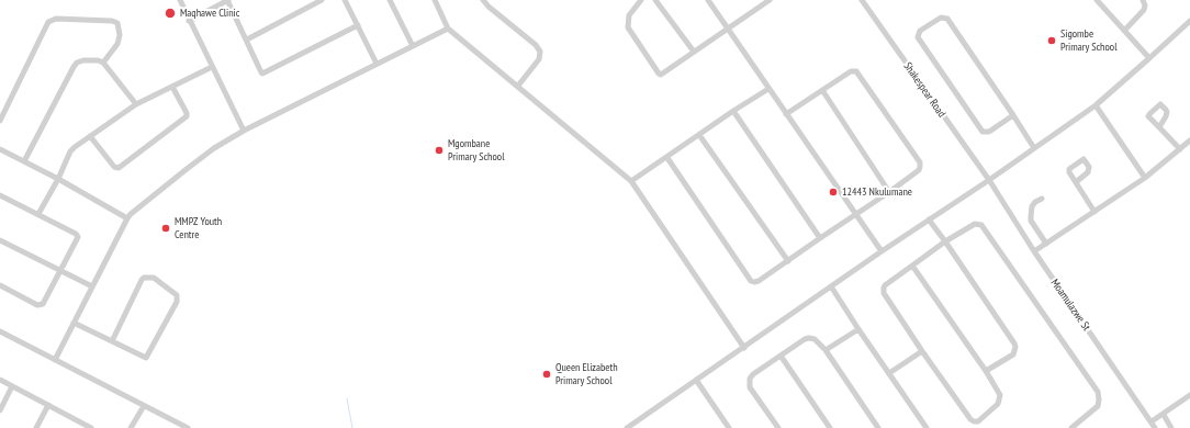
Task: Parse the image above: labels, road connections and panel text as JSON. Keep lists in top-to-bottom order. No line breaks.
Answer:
{"streets":{"street":["Shakespear Road","Moamulazwe St"]},"crossings":[["Shakespear Road","Moamulazwe St"]],"places":["Maqhawe Clinic","Sigombe Primary School","Mgombane Primary School","12443 Nkulumane","MMPZ Youth Centre","Queen Elizabeth Primary School"]}
